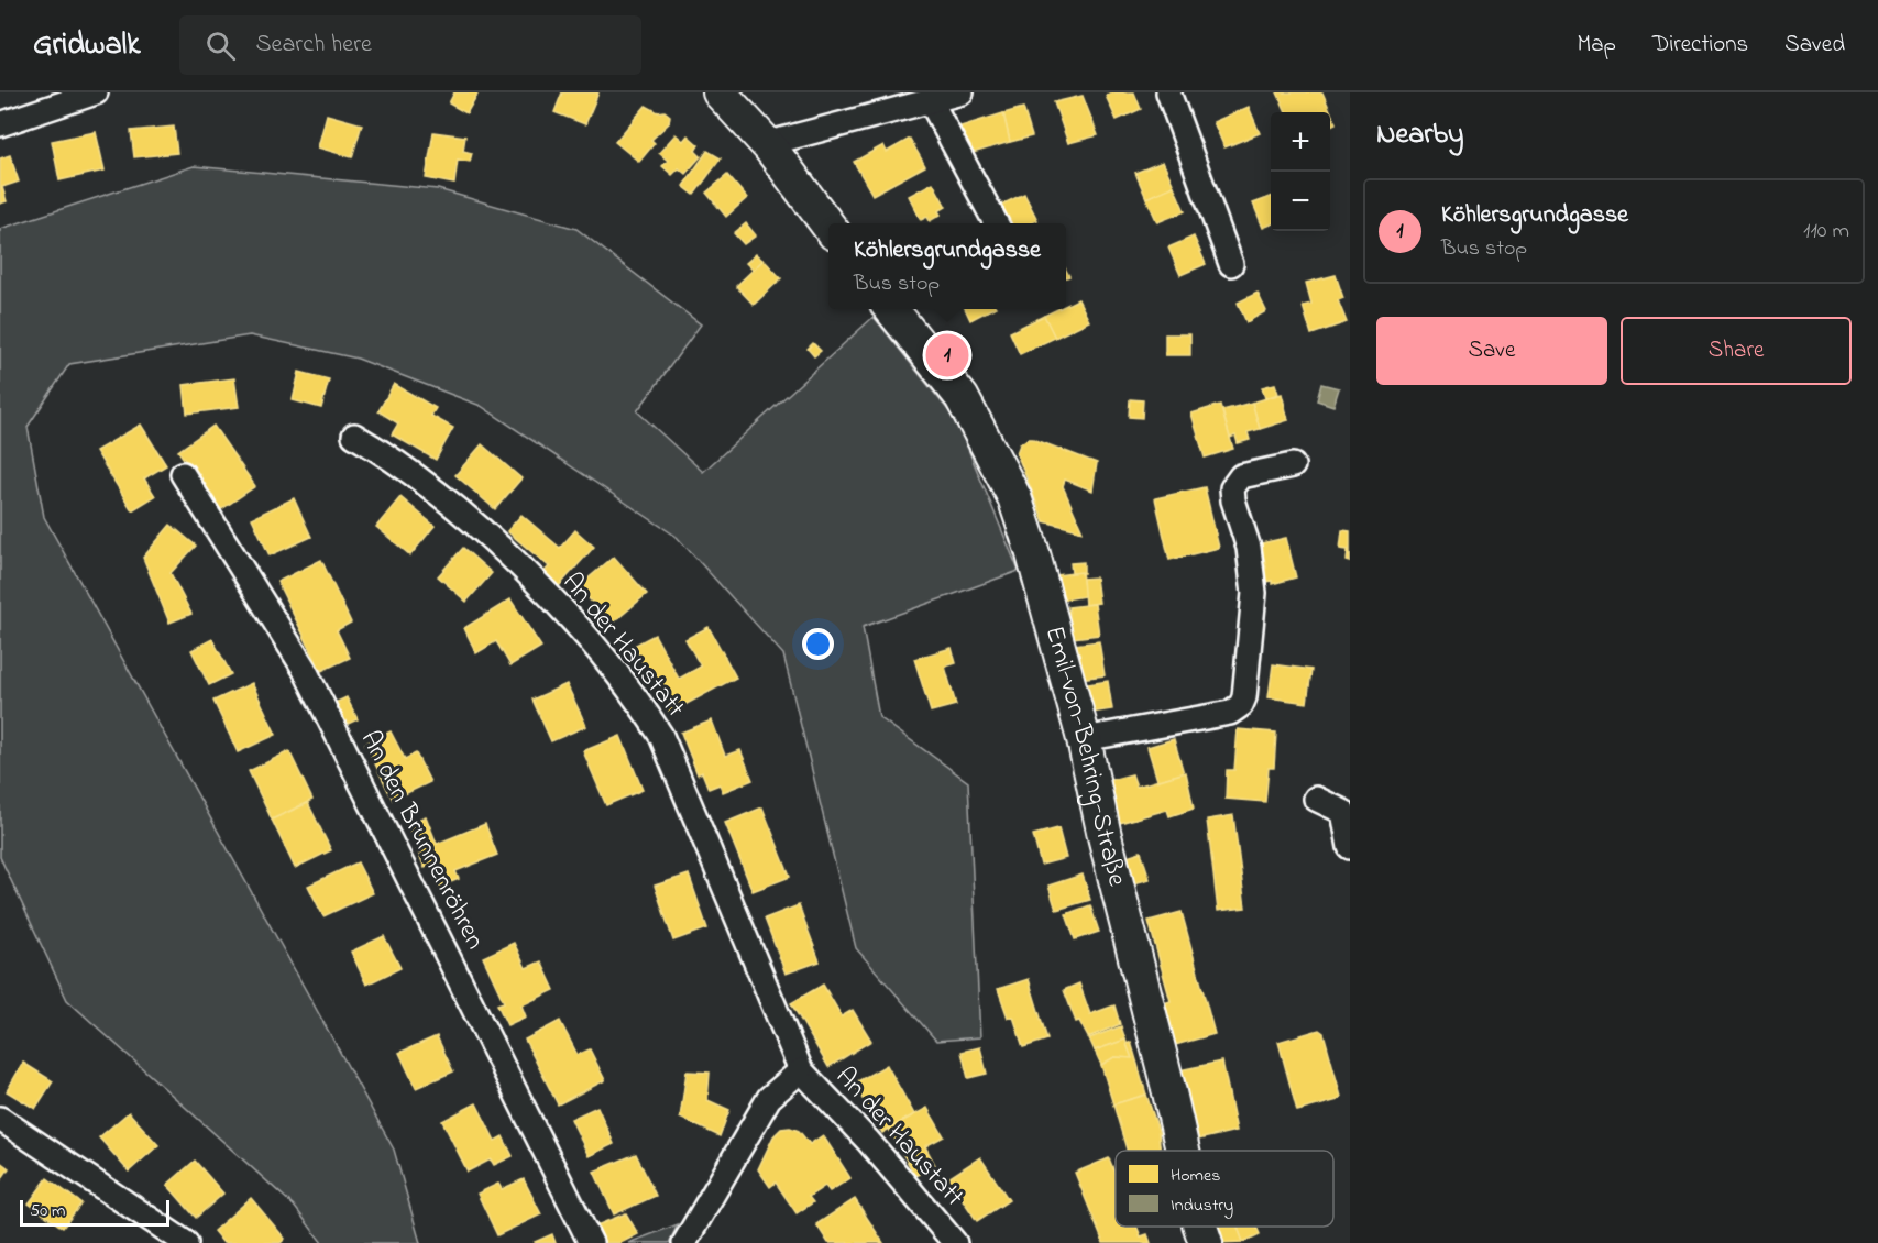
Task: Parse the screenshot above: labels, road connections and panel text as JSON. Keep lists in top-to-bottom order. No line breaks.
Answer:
{"streets":{"main road":["Emil-von-Behring-Straße"],"street":["An der Haustatt","An den Brunnenröhren"]},"legend":["Homes","Industry"],"scale_bar":"50 m","page":{"header":"Gridwalk","search":"Search here","nav":["Map","Directions","Saved"],"heading":"Nearby","map_buttons":["+","−"],"list":[{"mark":"1","name":"Köhlersgrundgasse","note":"Bus stop","value":"110 m"}],"popup":["Köhlersgrundgasse","Bus stop"],"buttons":["Save","Share"],"pins":"1","scale":"50 m"}}
